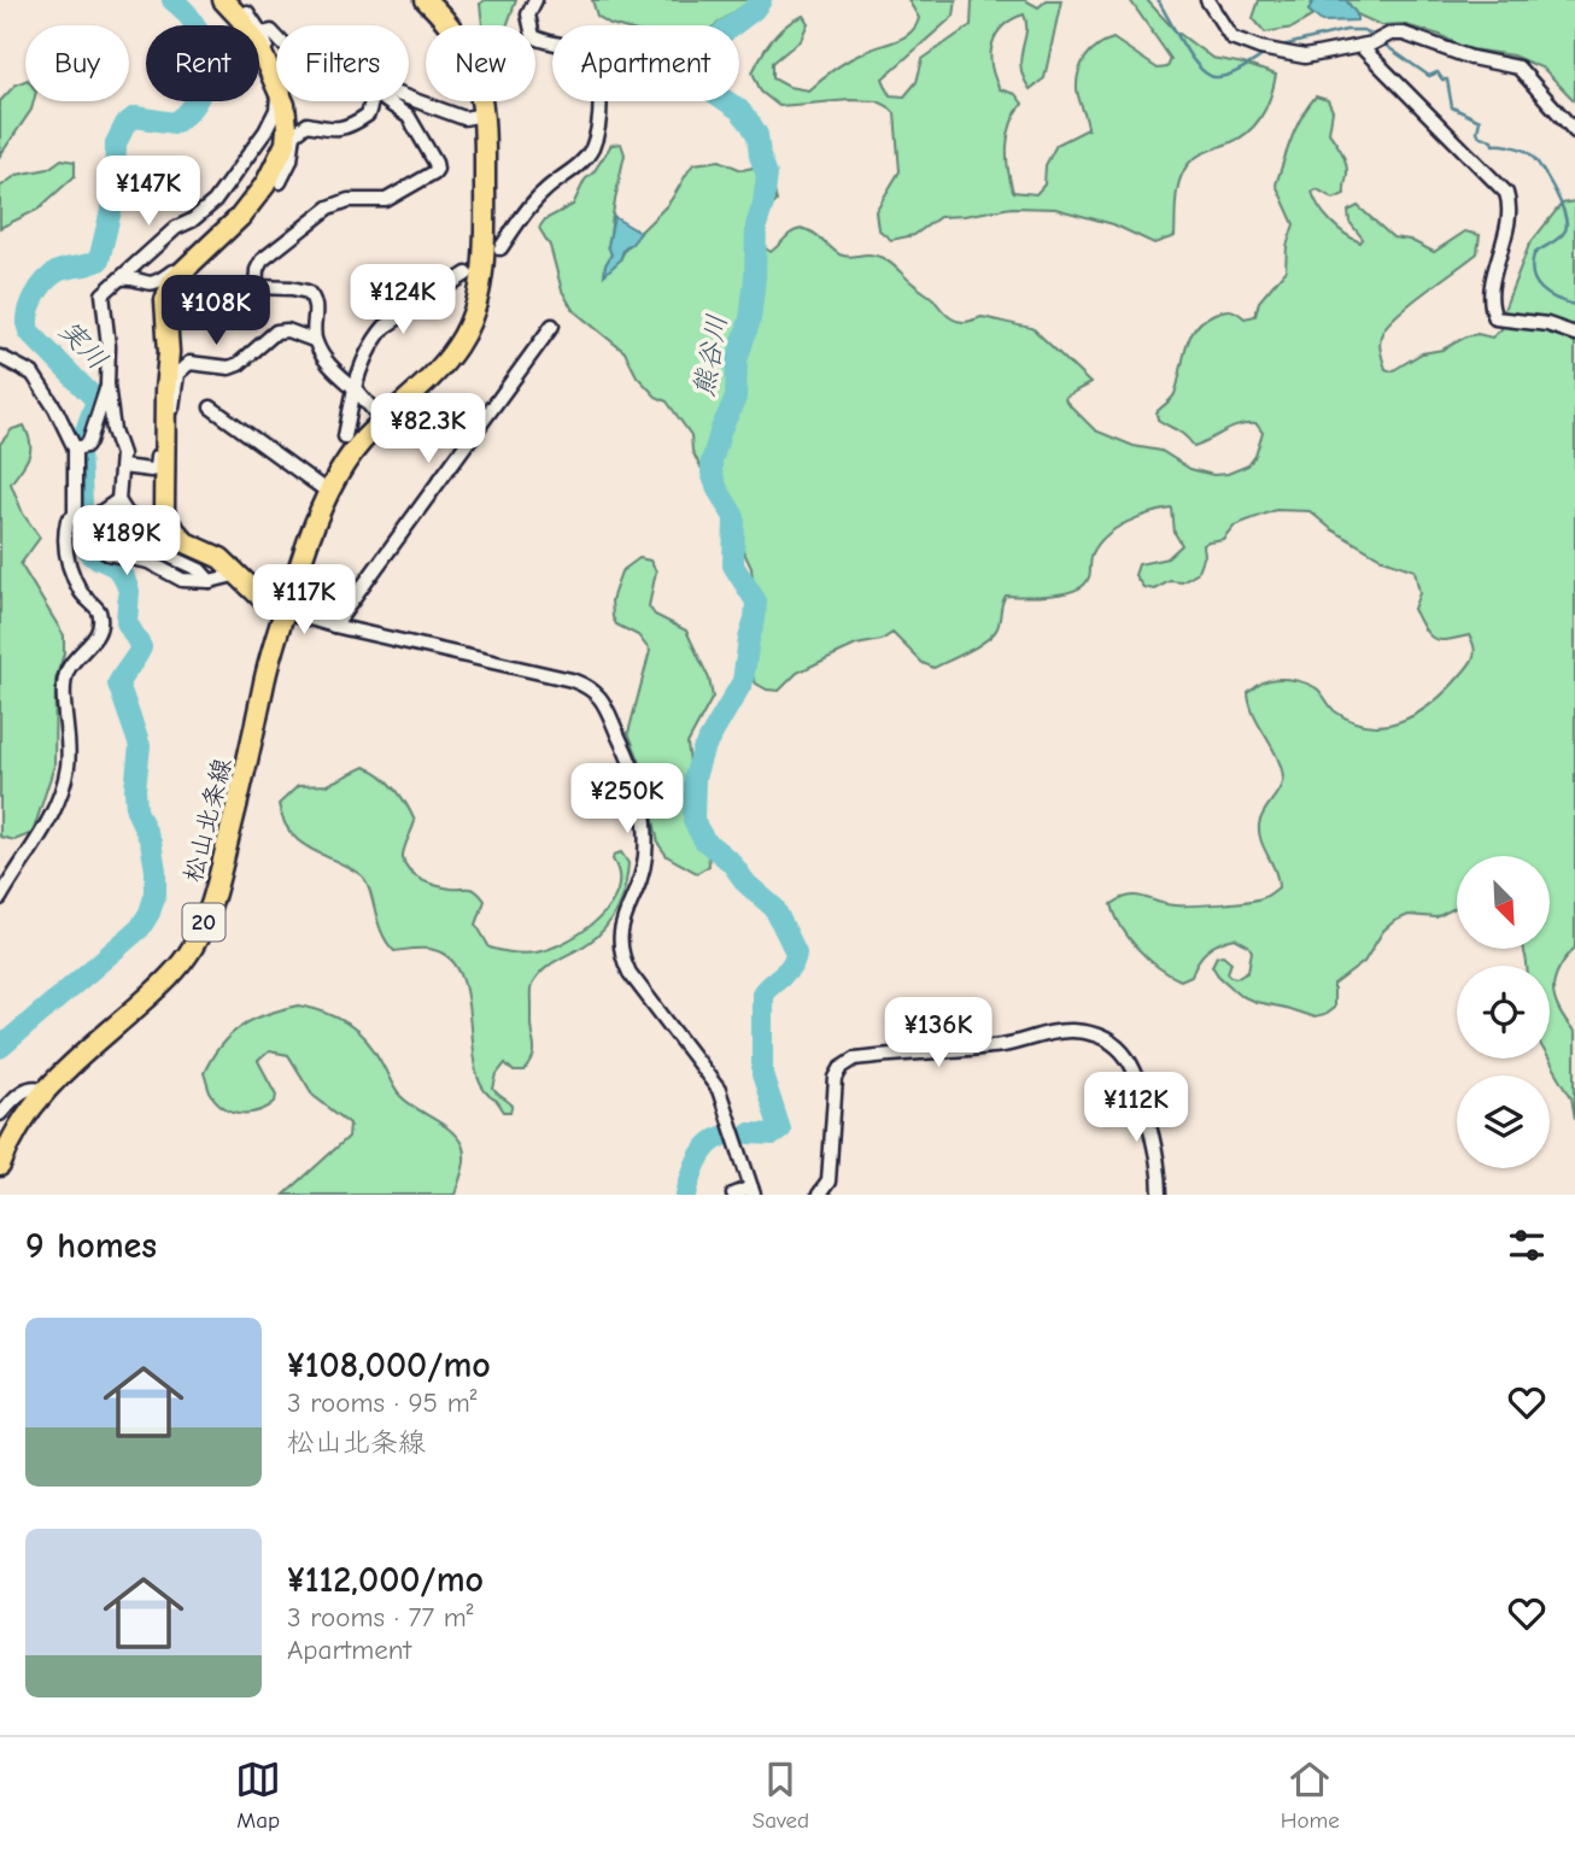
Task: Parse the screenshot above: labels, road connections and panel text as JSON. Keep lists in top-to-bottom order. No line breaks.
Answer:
{"streets":{"main road":["松山北条線","20"]},"water":["実川","熊谷川"],"north":"bottom right","page":{"chip":["Buy","Rent","Filters","New","Apartment"],"price":["¥147K","¥124K","¥108K","¥82.3K","¥189K","¥117K","¥250K","¥136K","¥112K"],"heading":"9 homes","list":[{"name":"¥108,000/mo","note":"3 rooms · 95 m² · 松山北条線"},{"name":"¥112,000/mo","note":"3 rooms · 77 m² · Apartment"}],"tabs":["Map","Saved","Home"]}}
